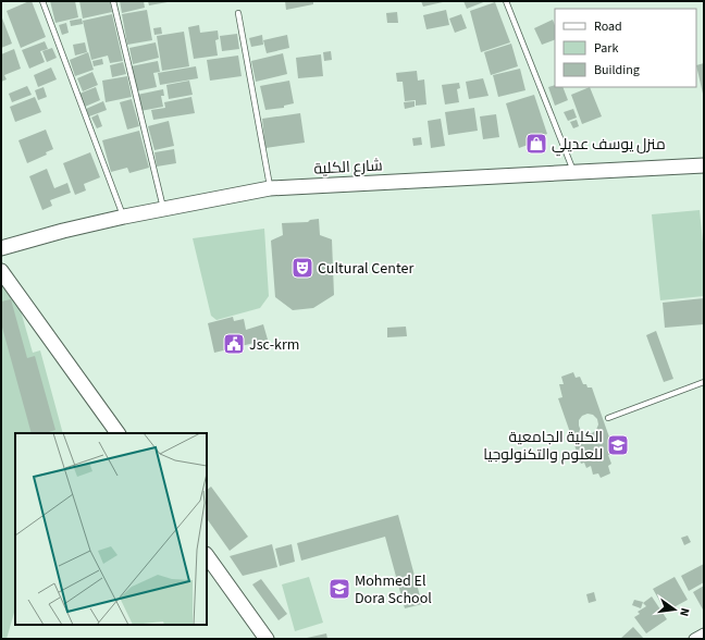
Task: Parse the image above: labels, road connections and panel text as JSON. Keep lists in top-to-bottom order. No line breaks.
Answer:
{"streets":{"street":["شارع الكلية"]},"places":{"shop":["منزل يوسف عديلي"],"theatre":["Cultural Center"],"public building":["Jsc-krm"],"school or university":["الكلية الجامعية للعلوم والتكنولوجيا","Mohmed El Dora School"]},"legend":["Road","Park","Building"],"north":"right"}
